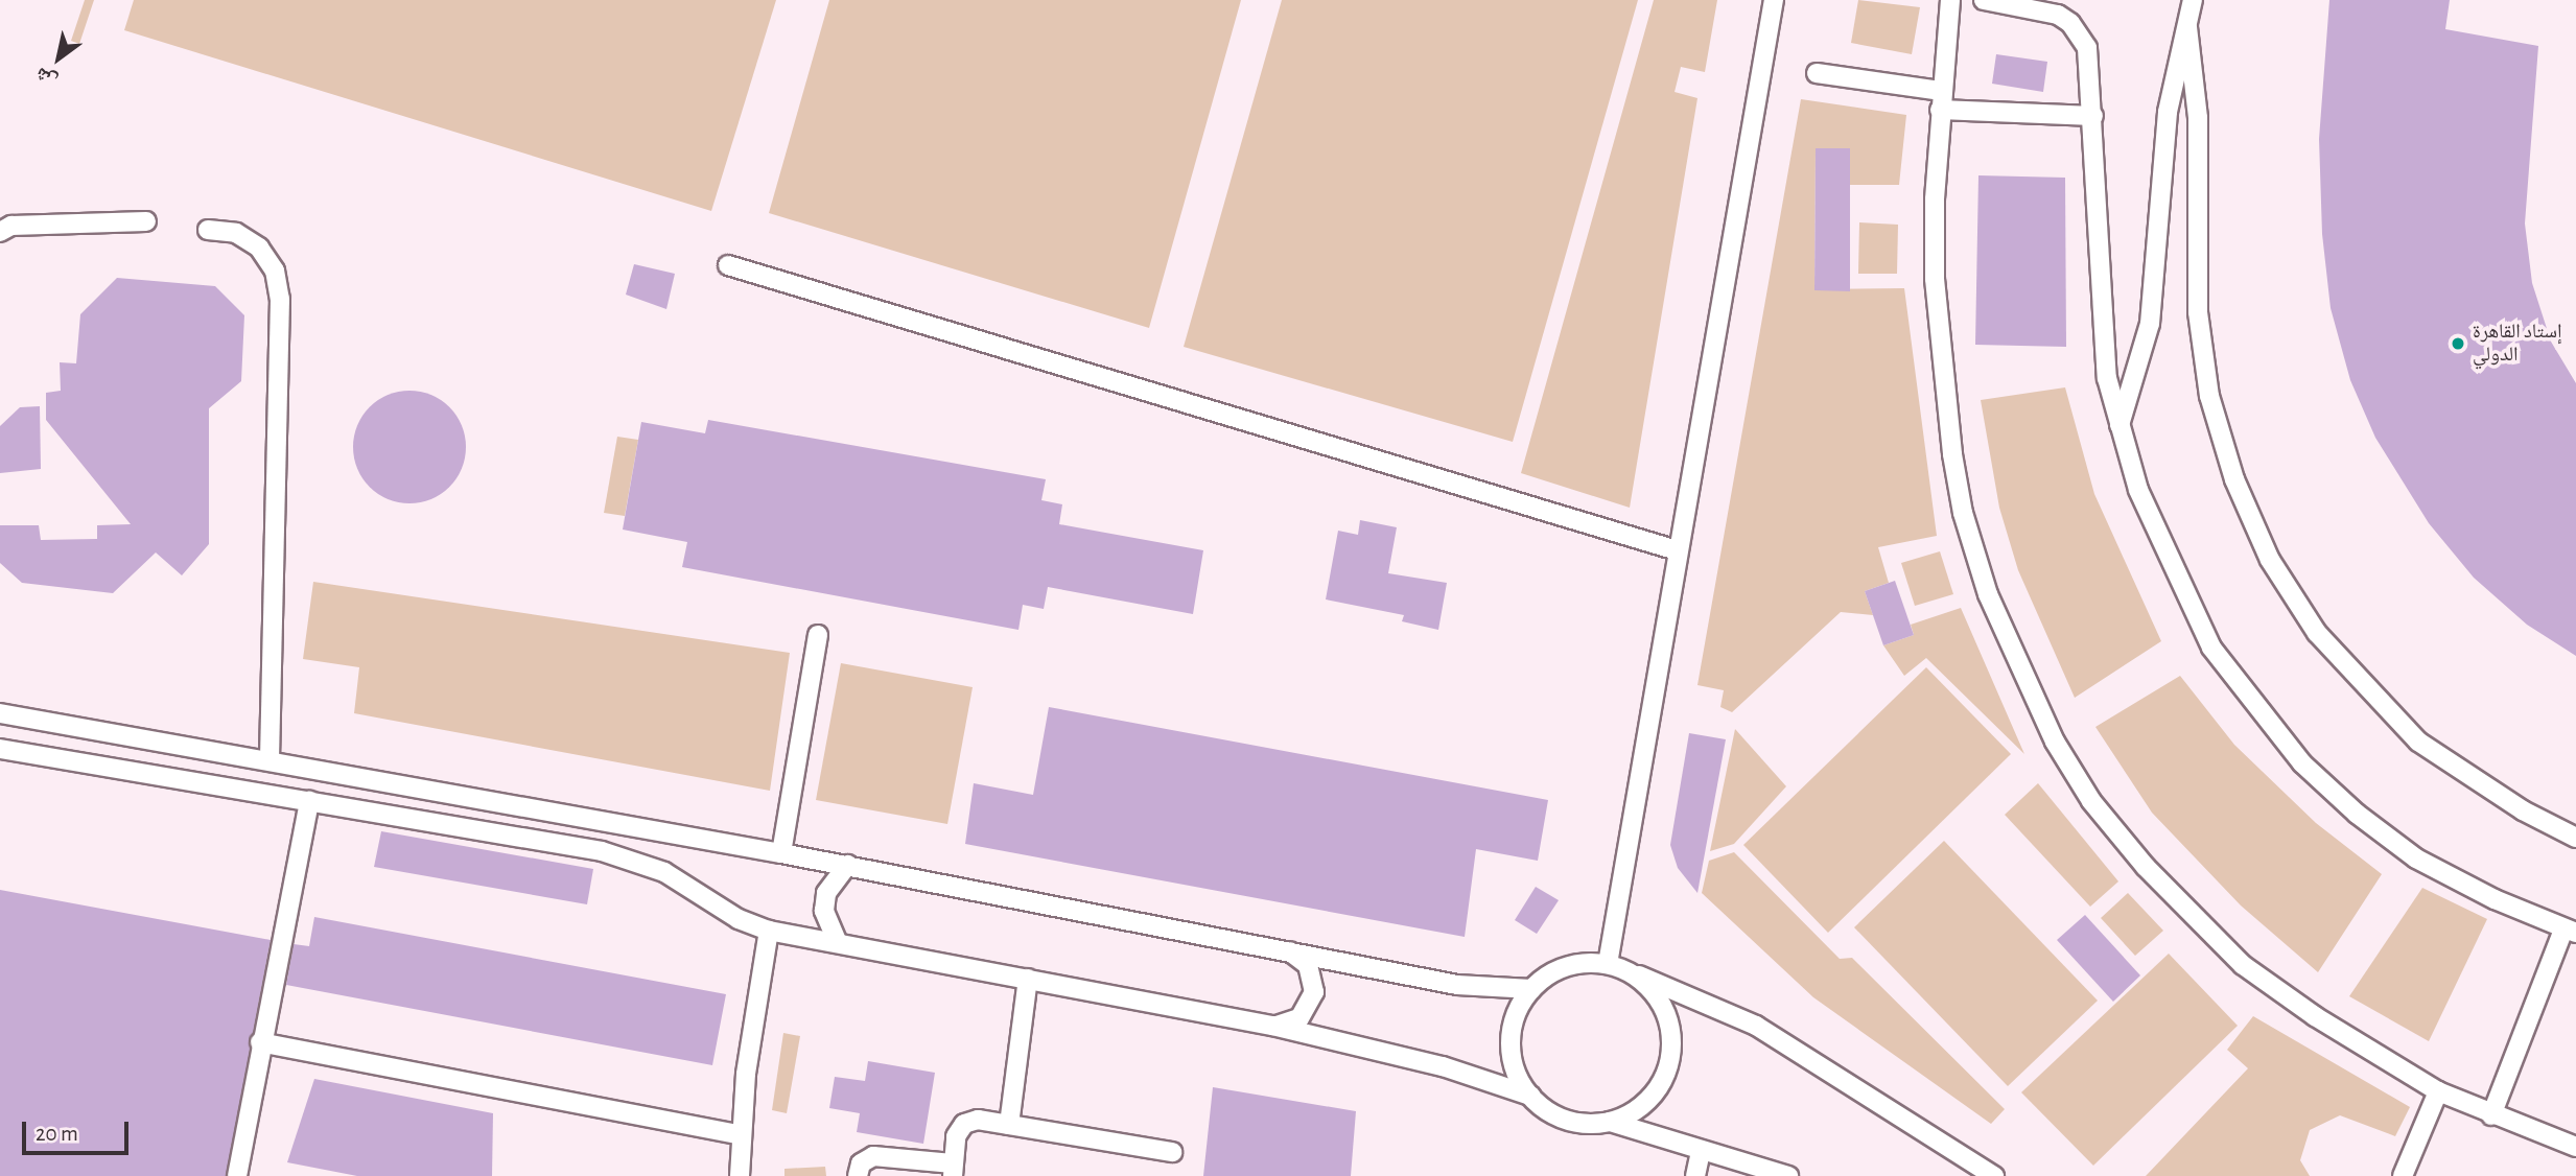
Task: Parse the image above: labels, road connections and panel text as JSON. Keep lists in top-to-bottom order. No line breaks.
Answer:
{"places":["إستاد القاهرة الدولي"],"scale_bar":"20 m","north":"bottom left"}
